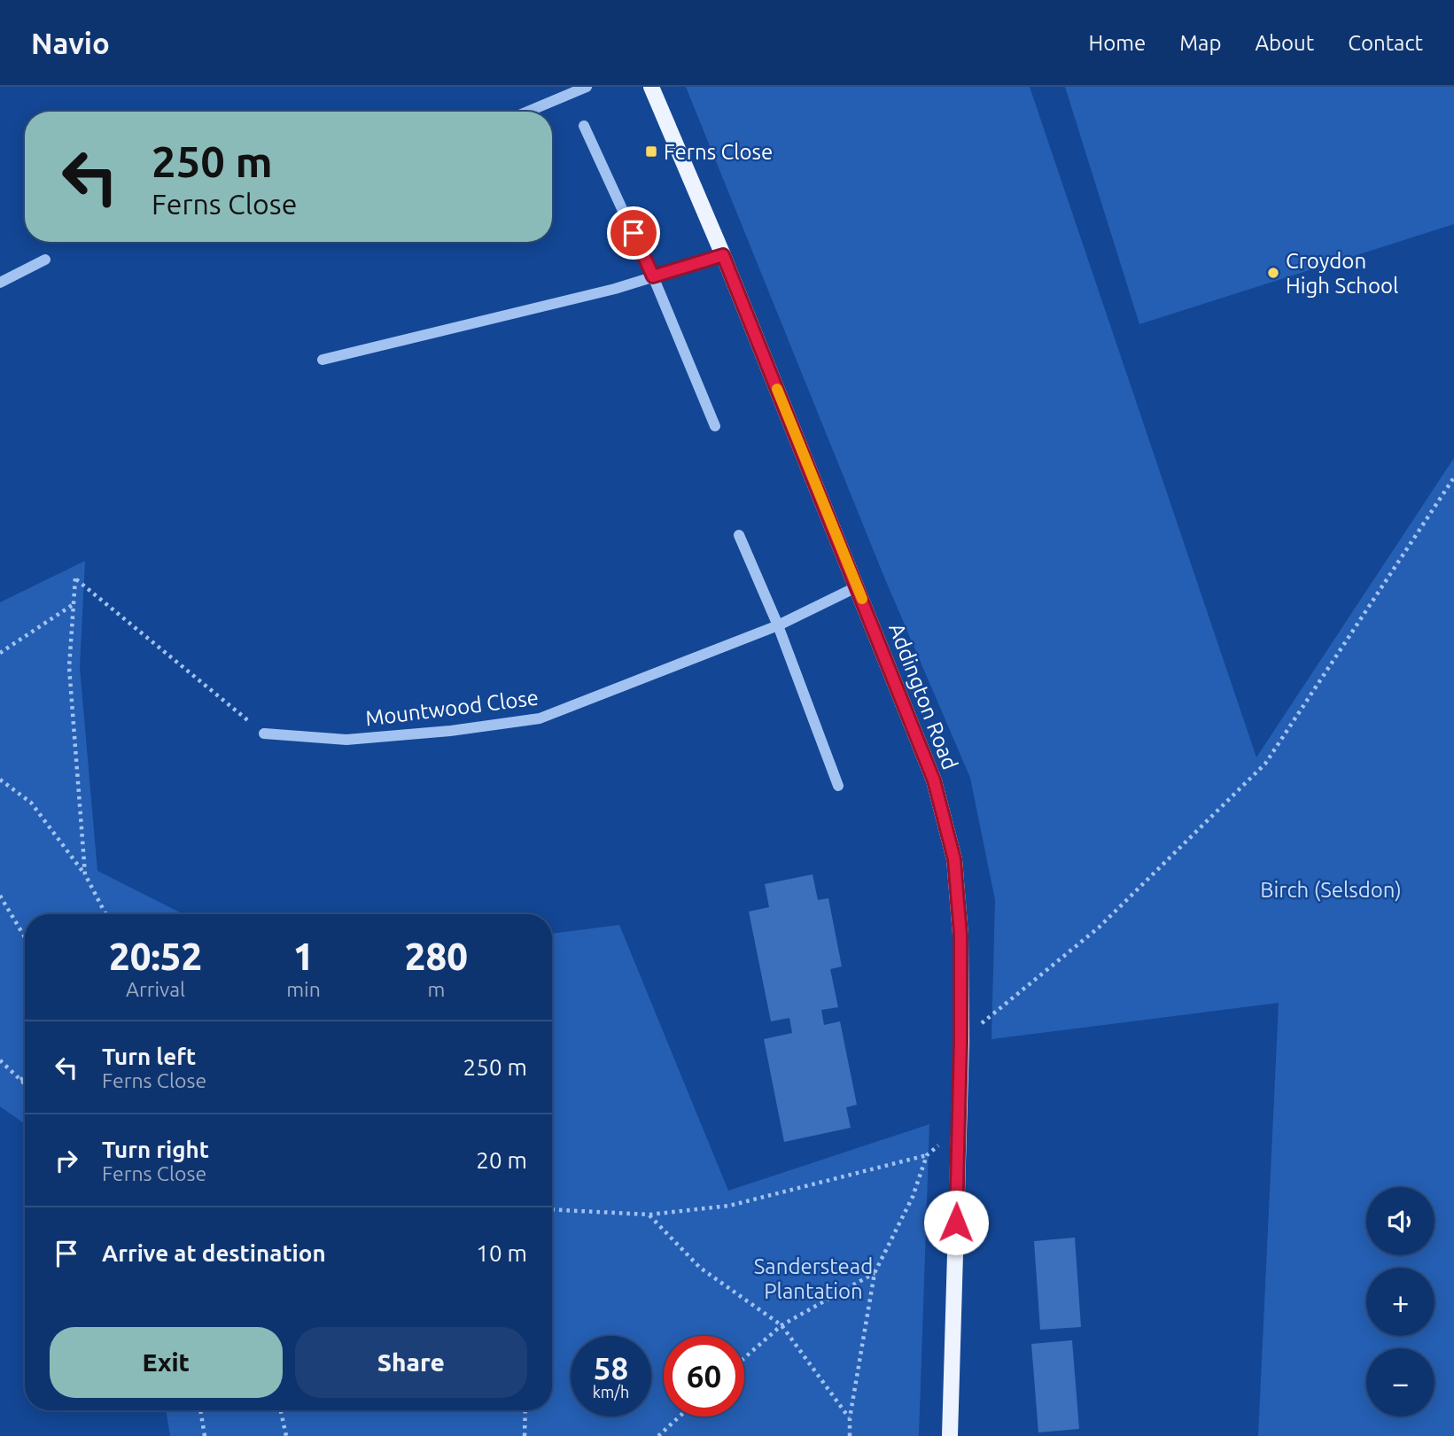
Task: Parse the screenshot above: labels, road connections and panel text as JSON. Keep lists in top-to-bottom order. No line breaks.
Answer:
{"streets":{"main road":["Addington Road"],"street":["Mountwood Close"]},"crossings":[["Addington Road","Mountwood Close"]],"parks":["Birch (Selsdon)","Sanderstead Plantation"],"places":{"transit":["Ferns Close"],"other":["Croydon High School"]},"page":{"header":"Navio","nav":["Home","Map","About","Contact"],"turn":["250 m","Ferns Close"],"eta":["20:52","Arrival","1","min","280","m"],"list":[{"name":"Turn left","note":"Ferns Close","value":"250 m"},{"name":"Turn right","note":"Ferns Close","value":"20 m"},{"name":"Arrive at destination","value":"10 m"}],"map_buttons":["+","−"],"buttons":["Exit","Share"],"speed":"58 km/h","limit":"60"}}
